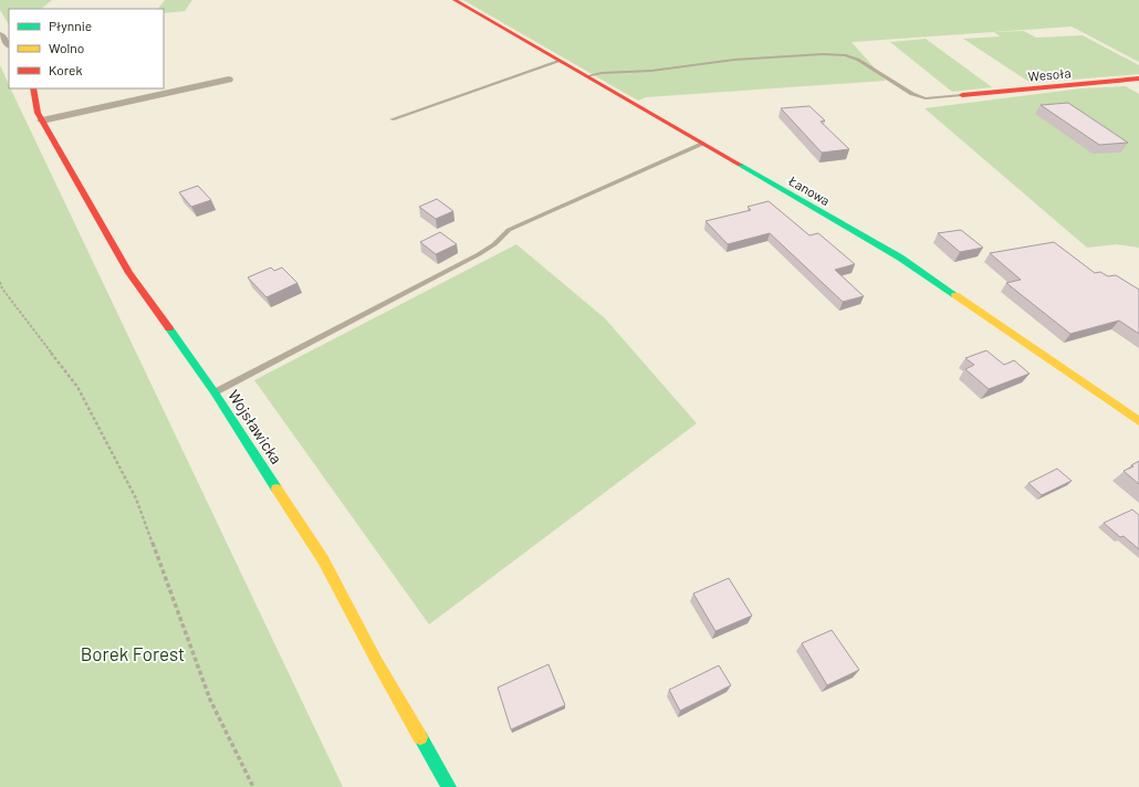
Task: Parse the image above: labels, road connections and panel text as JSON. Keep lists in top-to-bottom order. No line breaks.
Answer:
{"streets":{"street":["Wesoła","Łanowa","Wojsławicka"]},"parks":["Borek Forest"],"legend":["Płynnie","Wolno","Korek"]}
